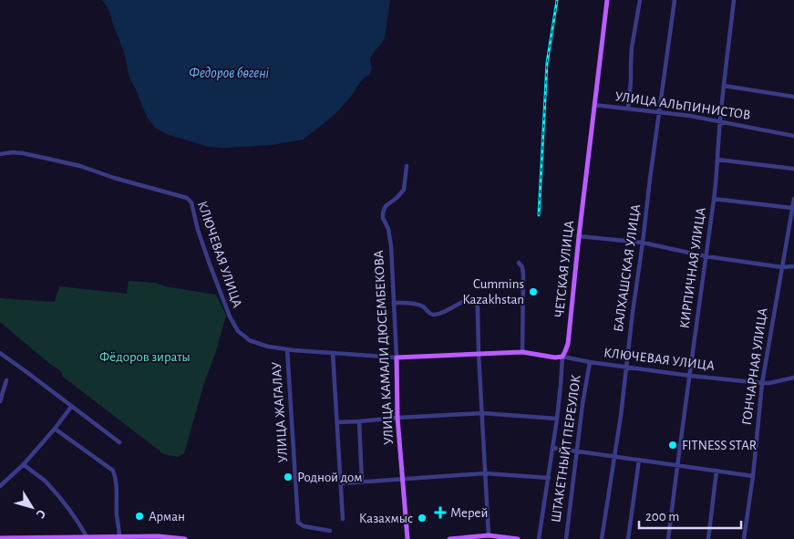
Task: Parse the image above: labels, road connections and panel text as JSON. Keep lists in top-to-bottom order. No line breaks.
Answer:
{"streets":{"main road":["КЛЮЧЕВАЯ УЛИЦА","ЧЕТСКАЯ УЛИЦА","УЛИЦА КАМАЛИ ДЮСЕМБЕКОВА"],"street":["УЛИЦА АЛЬПИНИСТОВ","БАЛХАШСКАЯ УЛИЦА","КИРПИЧНАЯ УЛИЦА","ГОНЧАРНАЯ УЛИЦА","УЛИЦА ЖАГАЛАУ","ШТАКЕТНЫЙТ ПЕРЕУЛОК"]},"crossings":[["УЛИЦА АЛЬПИНИСТОВ","БАЛХАШСКАЯ УЛИЦА"],["УЛИЦА АЛЬПИНИСТОВ","КИРПИЧНАЯ УЛИЦА"],["УЛИЦА АЛЬПИНИСТОВ","ЧЕТСКАЯ УЛИЦА"],["КЛЮЧЕВАЯ УЛИЦА","БАЛХАШСКАЯ УЛИЦА"],["КЛЮЧЕВАЯ УЛИЦА","КИРПИЧНАЯ УЛИЦА"],["КЛЮЧЕВАЯ УЛИЦА","ЧЕТСКАЯ УЛИЦА"],["КЛЮЧЕВАЯ УЛИЦА","УЛИЦА КАМАЛИ ДЮСЕМБЕКОВА"],["КЛЮЧЕВАЯ УЛИЦА","ГОНЧАРНАЯ УЛИЦА"],["КЛЮЧЕВАЯ УЛИЦА","УЛИЦА ЖАГАЛАУ"],["КЛЮЧЕВАЯ УЛИЦА","ШТАКЕТНЫЙТ ПЕРЕУЛОК"]],"water":["Федоров бөгені"],"parks":["Фёдоров зираты"],"places":{"other":["Cummins Kazakhstan","FITNESS STAR","Родной дом","Арман","Казахмыс"],"health":["Мерей"]},"scale_bar":"200 m","north":"bottom right"}
